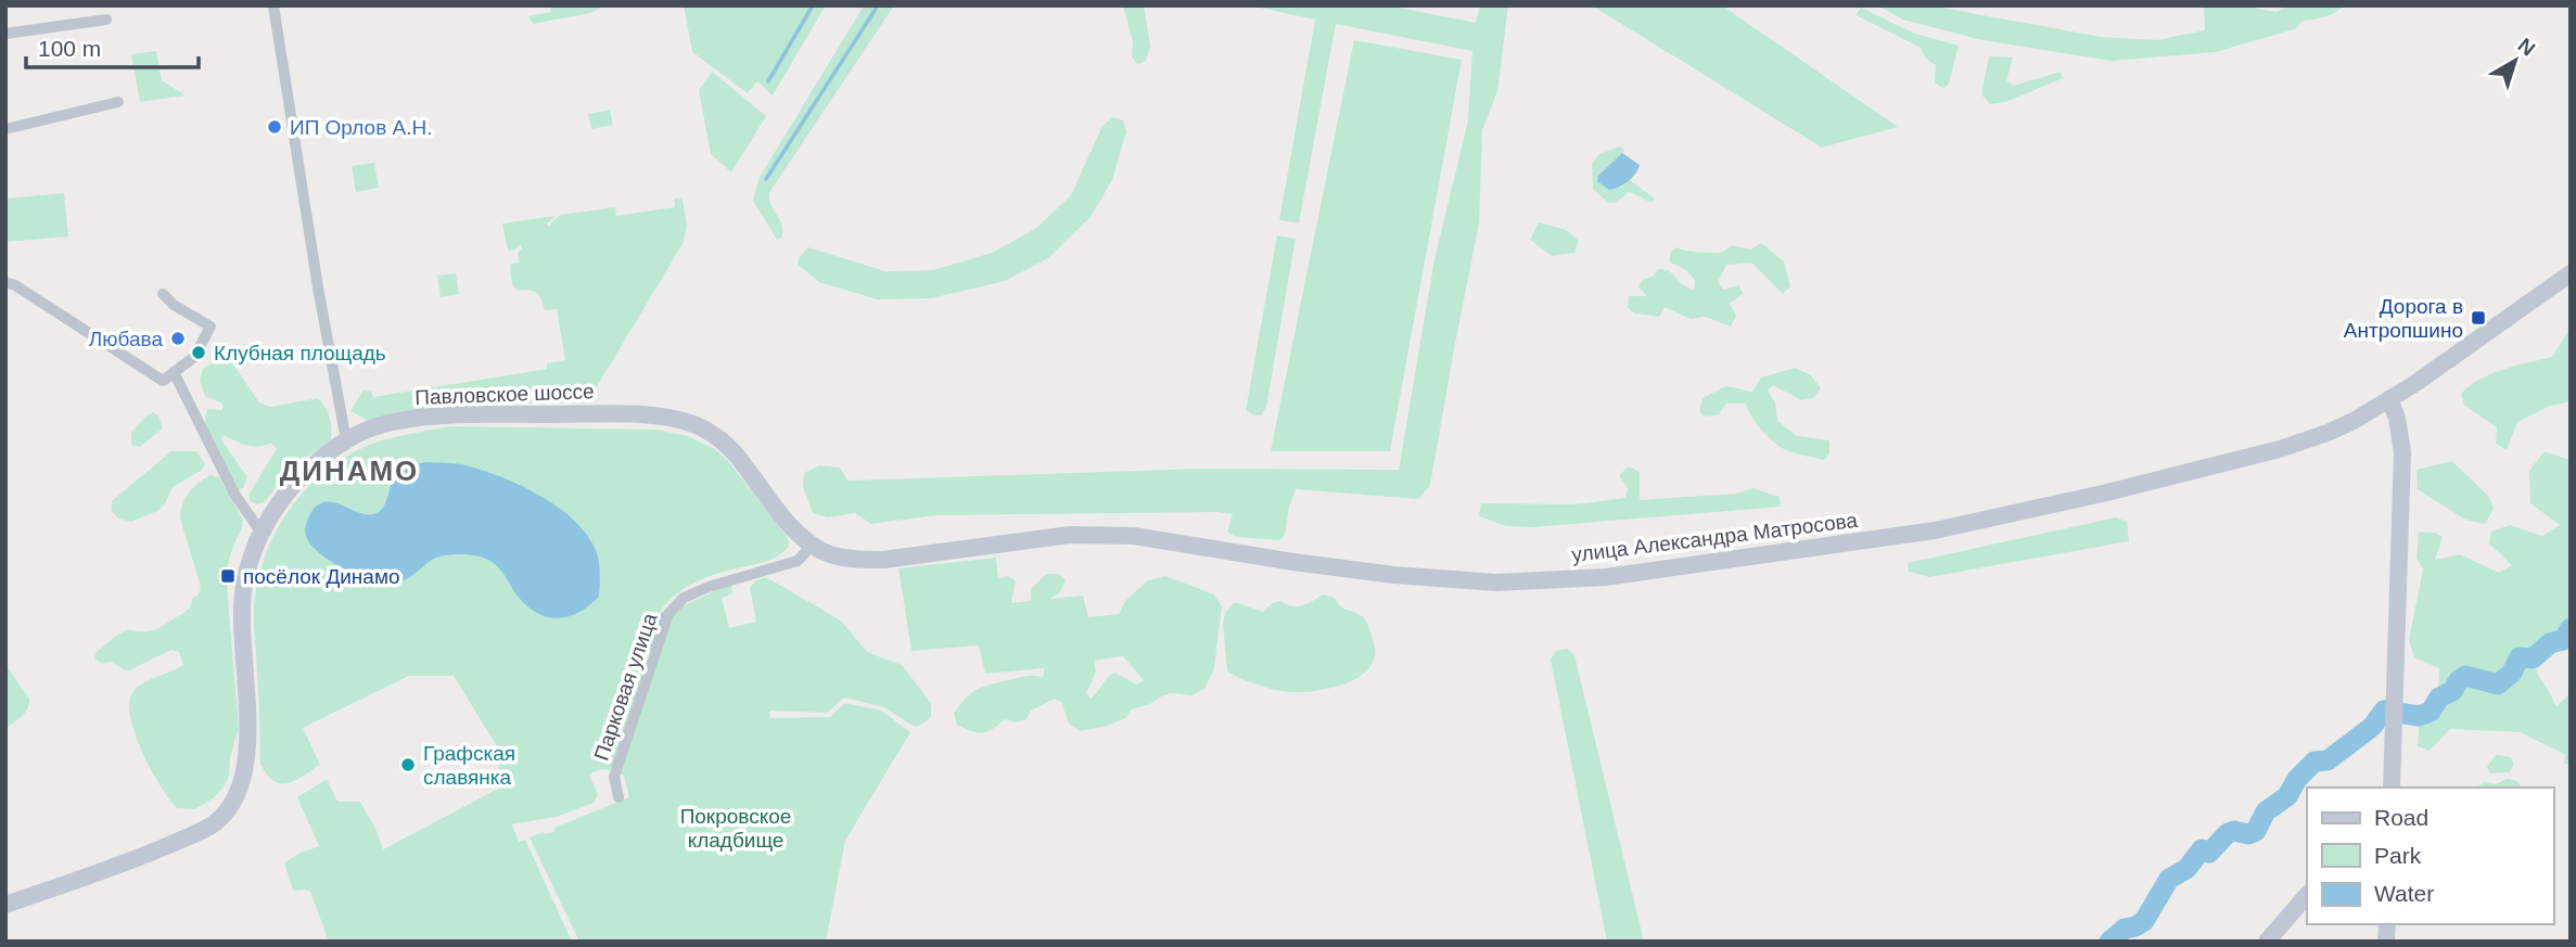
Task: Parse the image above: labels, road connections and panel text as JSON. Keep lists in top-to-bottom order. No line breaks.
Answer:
{"streets":{"main road":["Павловское шоссе","улица Александра Матросова"],"street":["Парковая улица"]},"crossings":[["Павловское шоссе","улица Александра Матросова"],["Павловское шоссе","Парковая улица"],["улица Александра Матросова","Парковая улица"]],"districts":["ДИНАМО"],"parks":["Покровское кладбище"],"places":{"other":["ИП Орлов А.Н.","Любава","Клубная площадь","Графская славянка"],"transit":["Дорога в Антропшино","посёлок Динамо"]},"legend":["Road","Park","Water"],"scale_bar":"100 m","north":"top right"}
